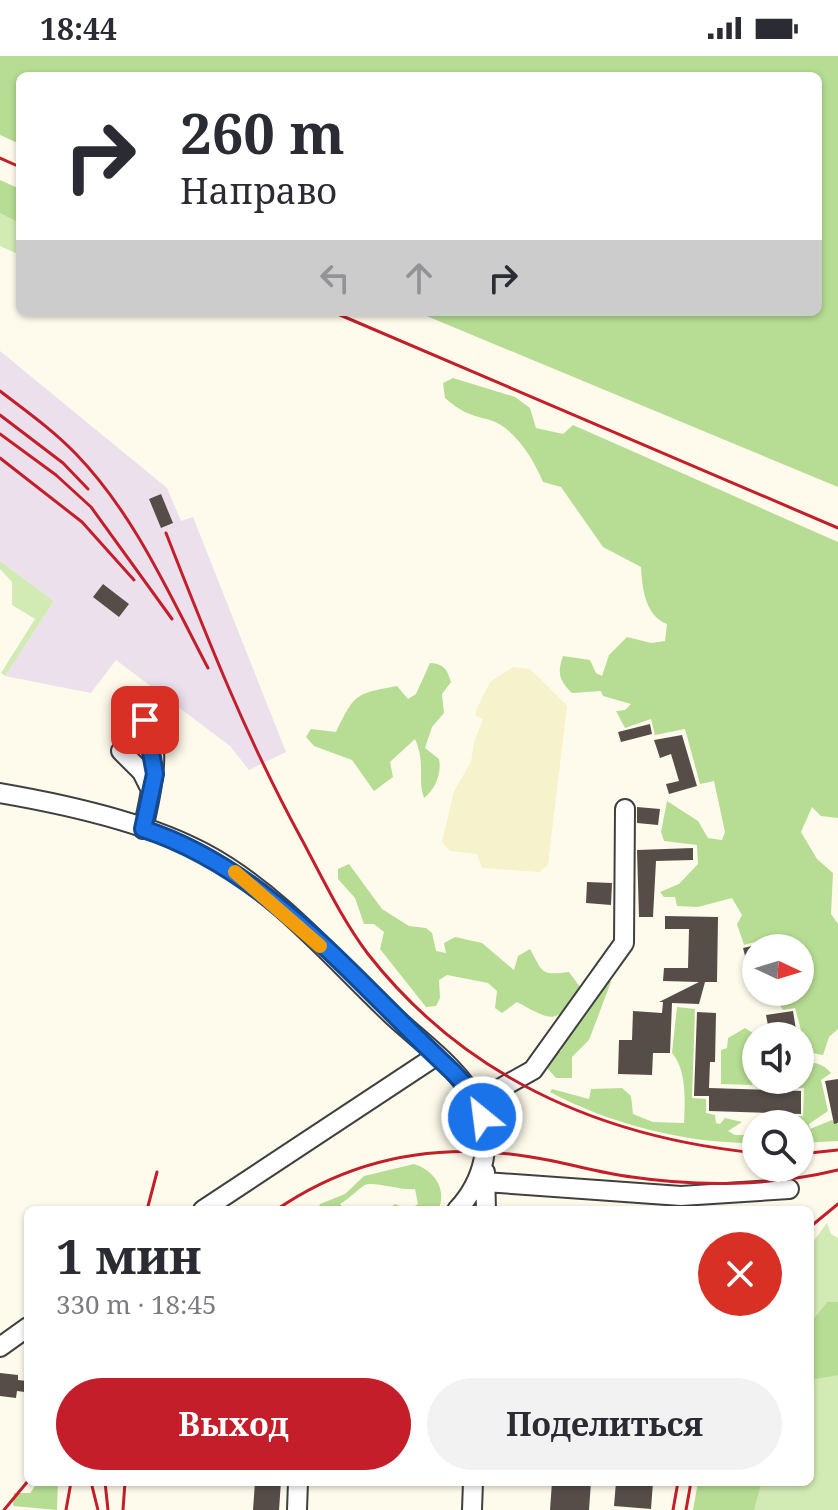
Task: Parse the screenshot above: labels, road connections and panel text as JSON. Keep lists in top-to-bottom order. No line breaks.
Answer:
{"north":"right","page":{"status":"18:44","turn":["260 m","Направо"],"heading":["1 мин","330 m · 18:45"],"buttons":["Выход","Поделиться"]}}
